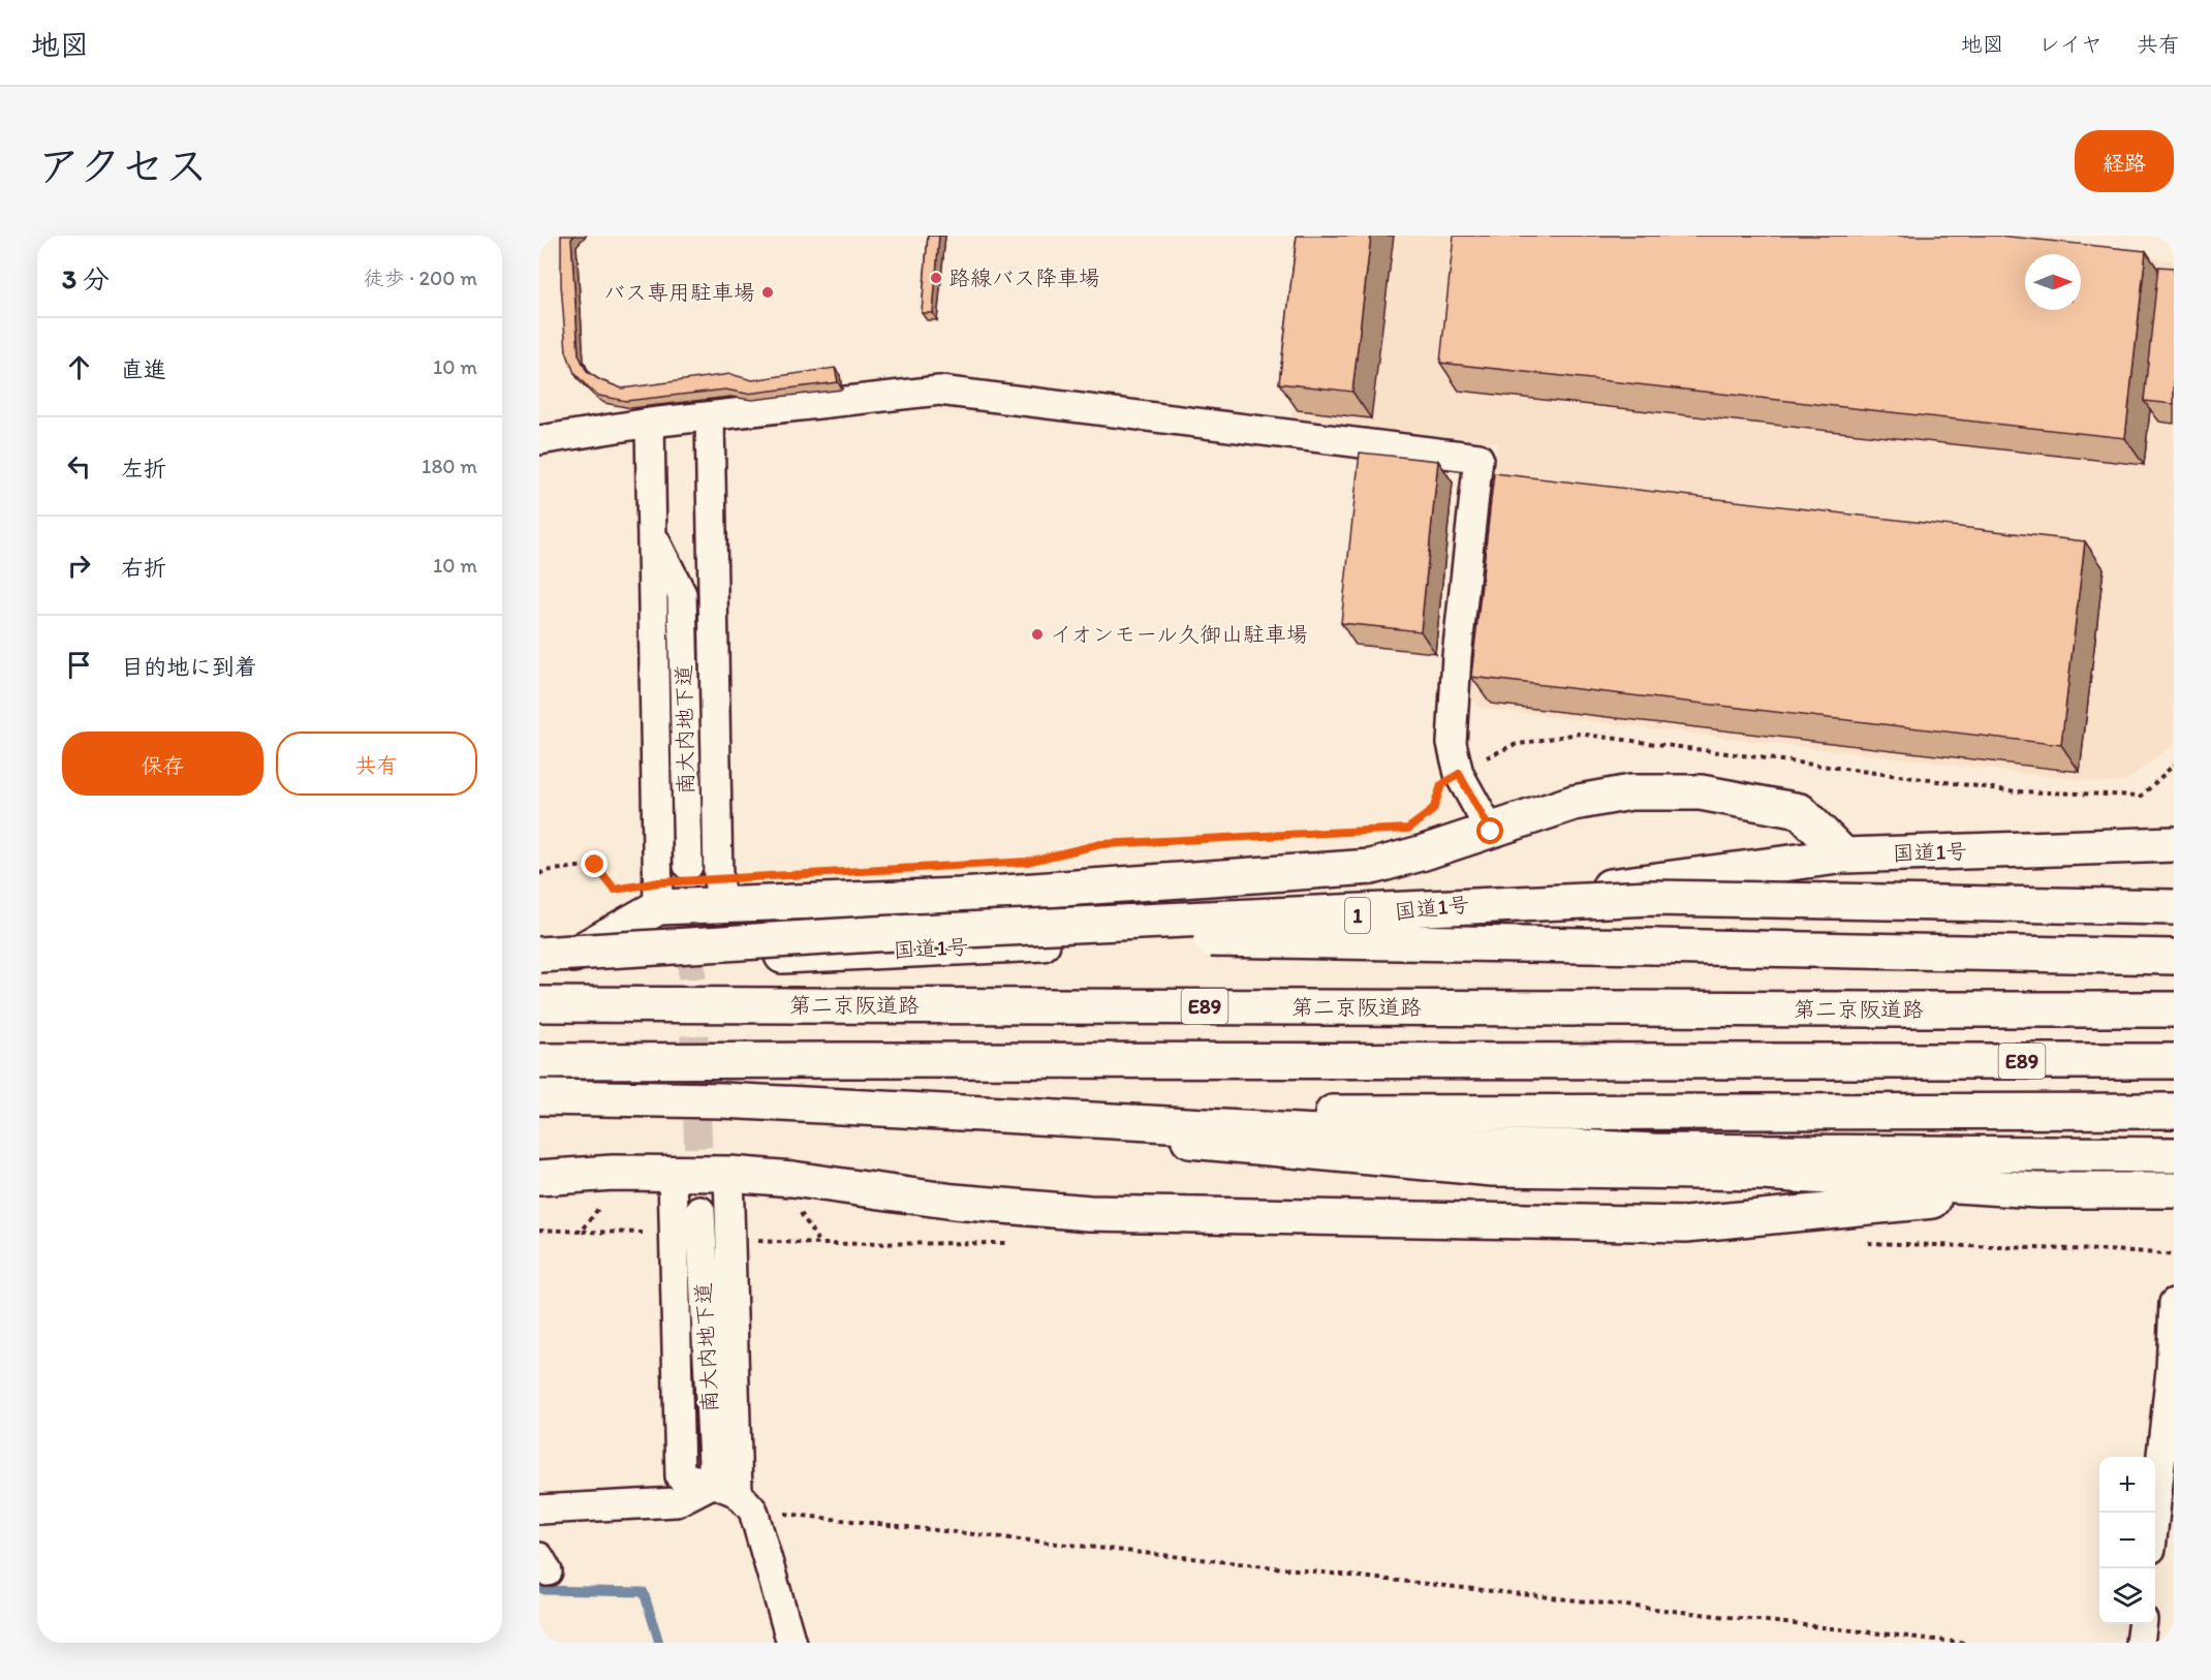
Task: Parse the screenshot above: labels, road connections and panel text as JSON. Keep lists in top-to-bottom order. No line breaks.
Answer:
{"streets":{"highway":["国道1号","1","第二京阪道路","E89"],"street":["南大内地下道"]},"places":["路線バス降車場","バス専用駐車場","イオンモール久御山駐車場"],"north":"right","page":{"header":"地図","nav":["地図","レイヤ","共有"],"title":"アクセス","buttons":["経路",["保存","共有"]],"heading":["3 分","徒歩 · 200 m"],"list":[["直進","10 m"],["左折","180 m"],["右折","10 m"],"目的地に到着"],"map_buttons":["+","−"]}}
